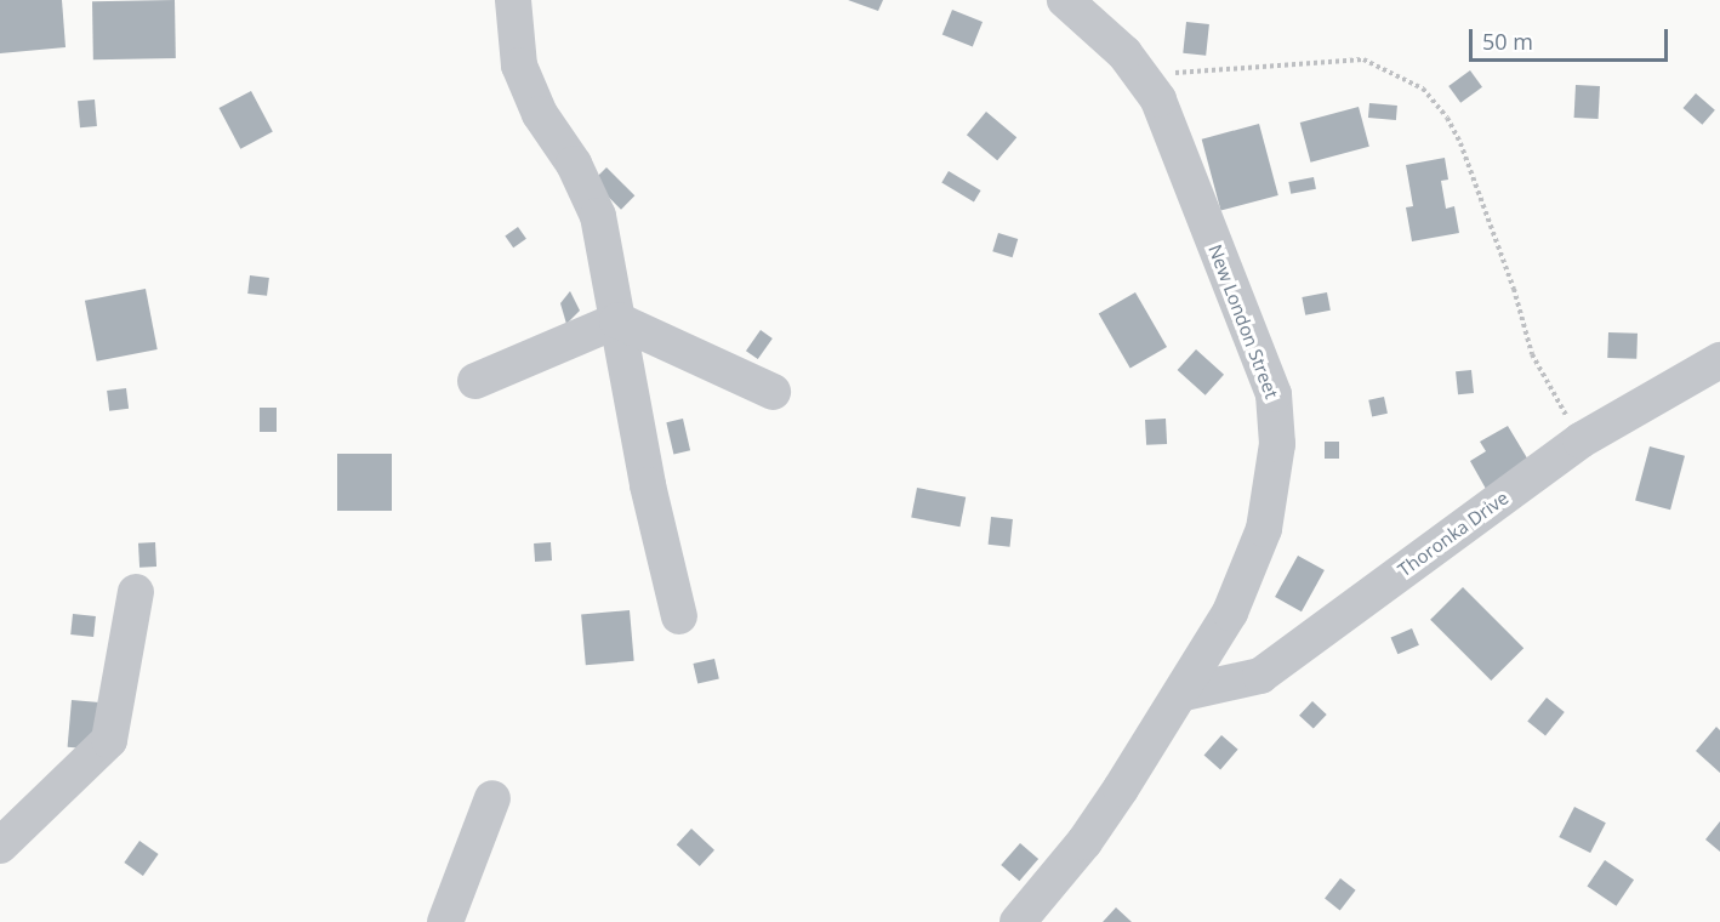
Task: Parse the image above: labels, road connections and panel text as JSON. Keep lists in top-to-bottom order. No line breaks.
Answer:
{"streets":{"street":["New London Street","Thoronka Drive"]},"crossings":[["New London Street","Thoronka Drive"]],"scale_bar":"50 m"}
